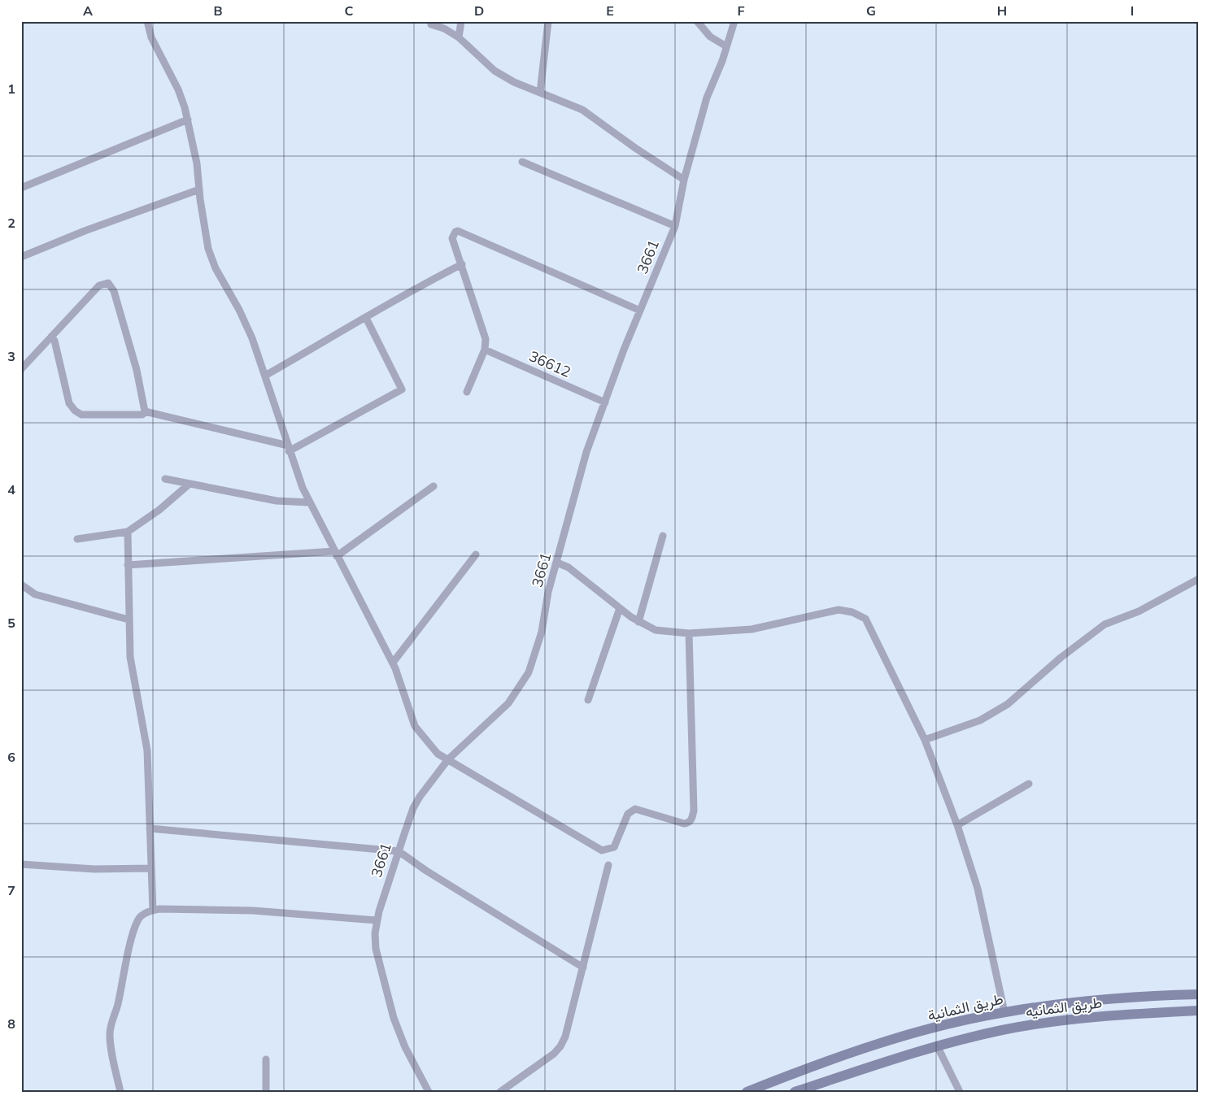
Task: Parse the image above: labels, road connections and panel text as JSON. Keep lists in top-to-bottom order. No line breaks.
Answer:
{"streets":{"street":["3661","36612","طريق الثمانية","طريق الثمانيه"]},"crossings":[["3661","36612"]],"grid":{"columns":["A","B","C","D","E","F","G","H","I"],"rows":["1","2","3","4","5","6","7","8"]}}
